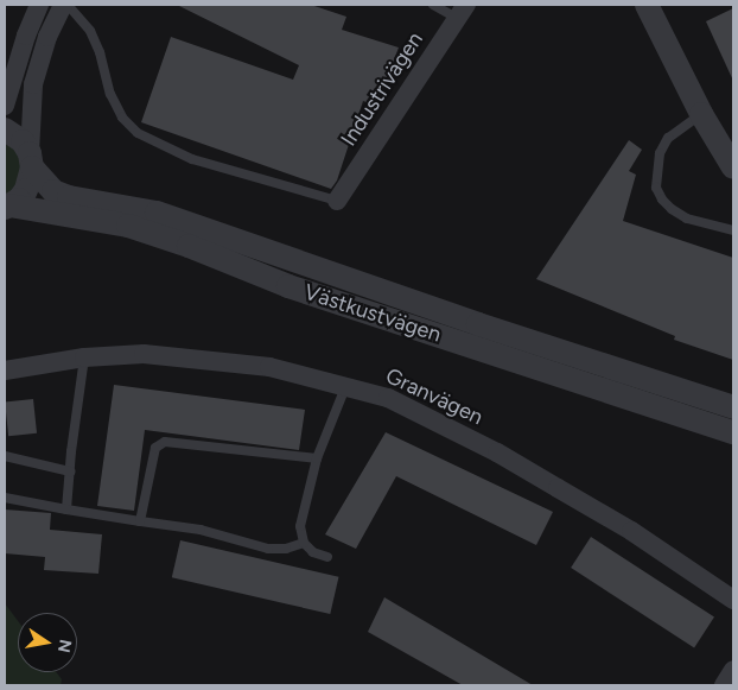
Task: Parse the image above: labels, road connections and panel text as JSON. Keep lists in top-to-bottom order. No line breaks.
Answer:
{"streets":{"street":["Industrivägen","Västkustvägen","Granvägen"]},"north":"right"}
